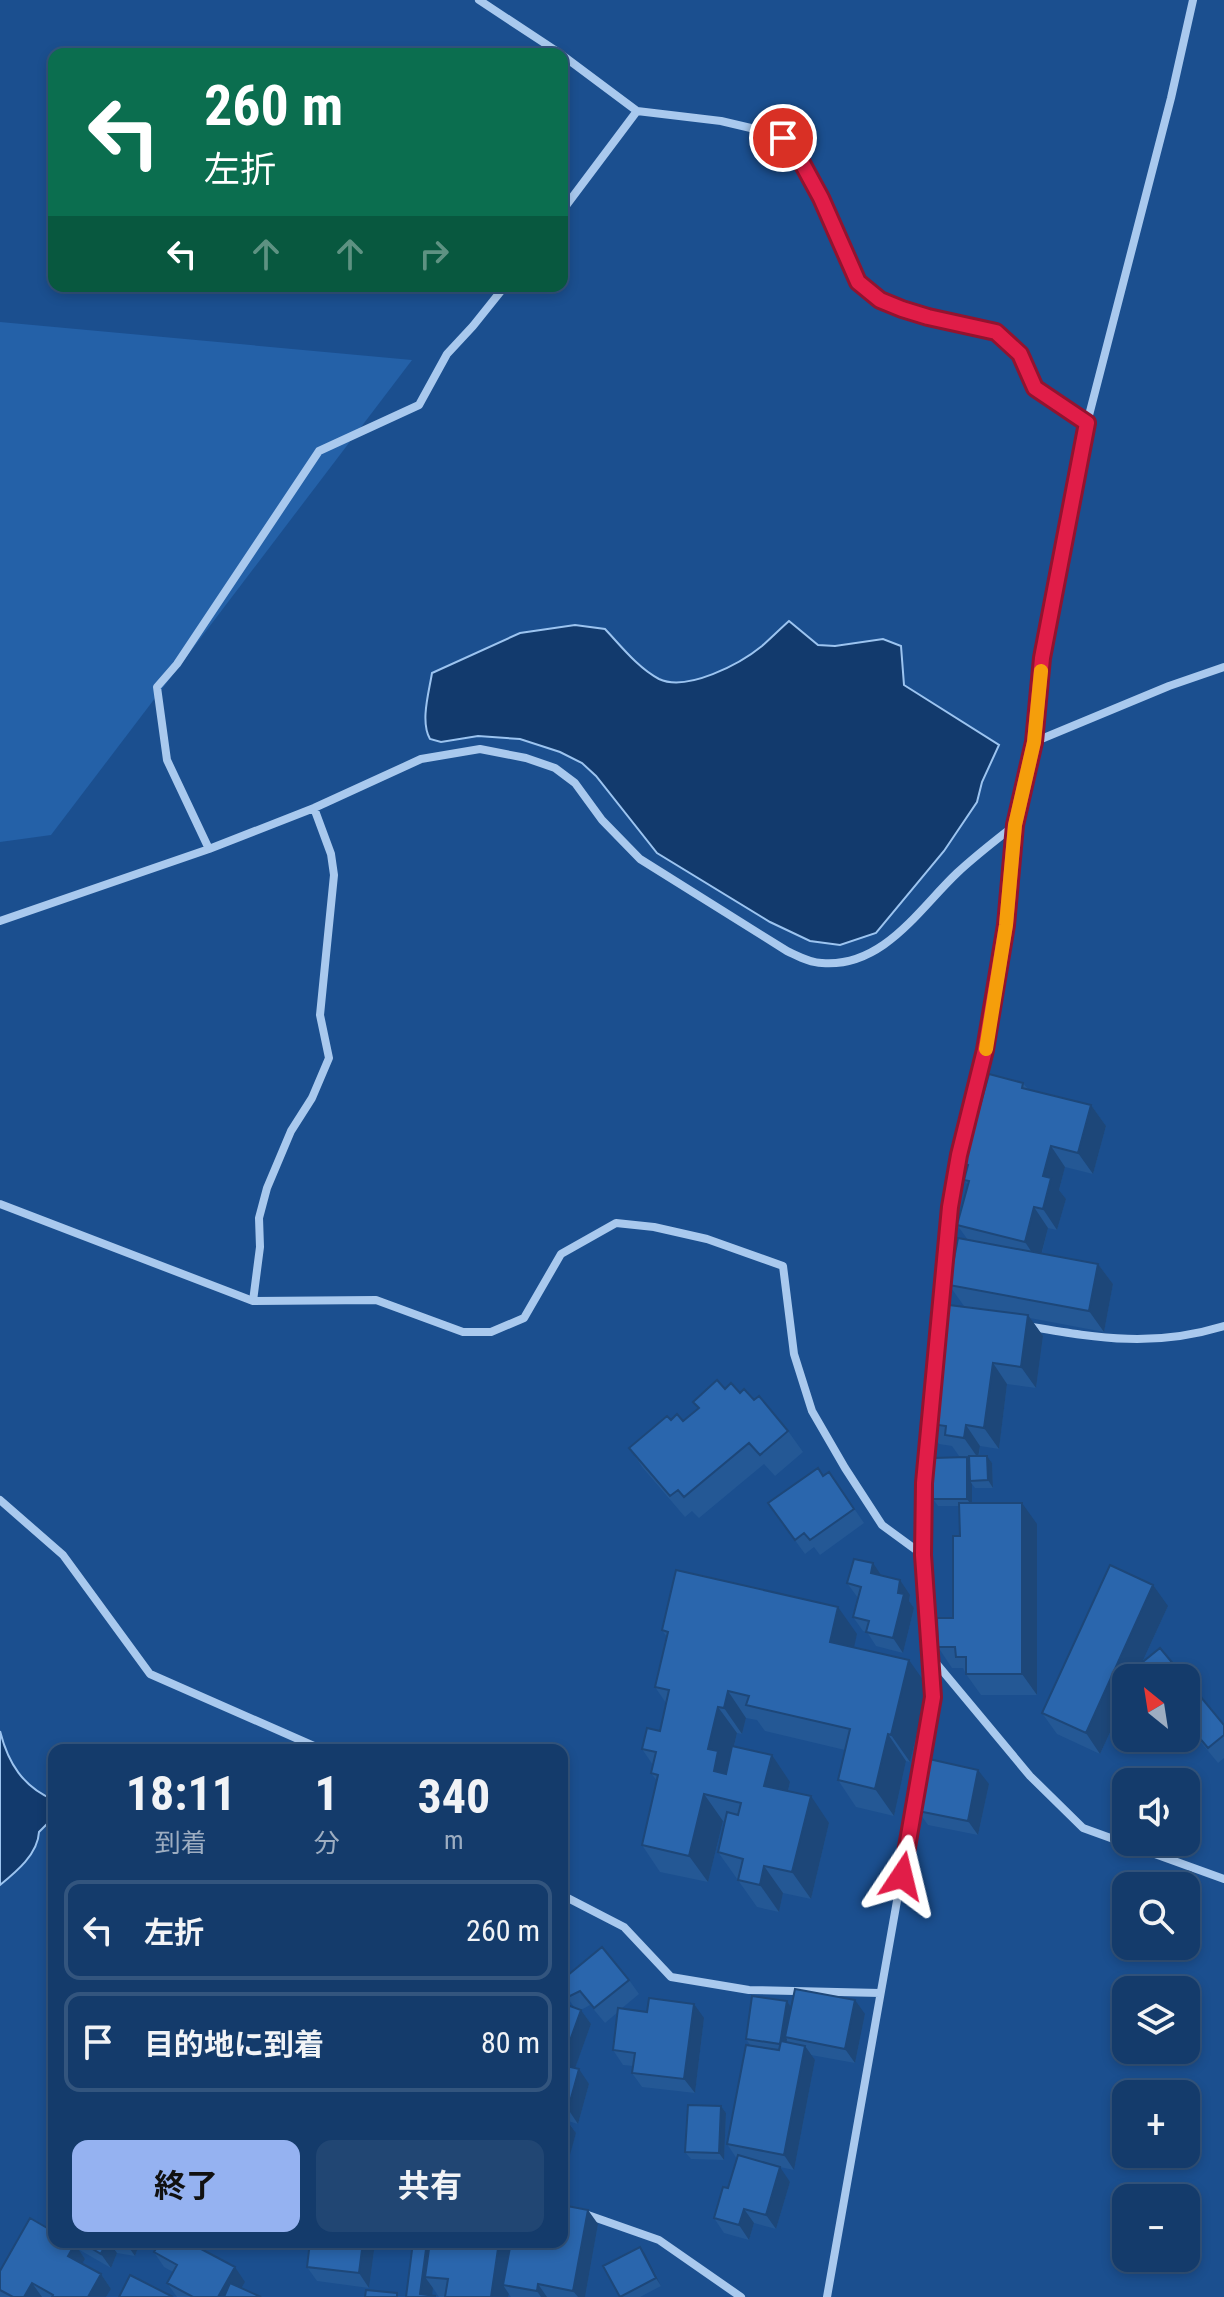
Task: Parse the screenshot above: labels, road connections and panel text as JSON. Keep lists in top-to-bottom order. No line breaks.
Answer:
{"north":"top left","page":{"turn":["260 m","左折"],"map_buttons":["+","−"],"eta":["18:11","到着","1","分","340","m"],"list":[{"name":"左折","value":"260 m"},{"name":"目的地に到着","value":"80 m"}],"buttons":["終了","共有"]}}
